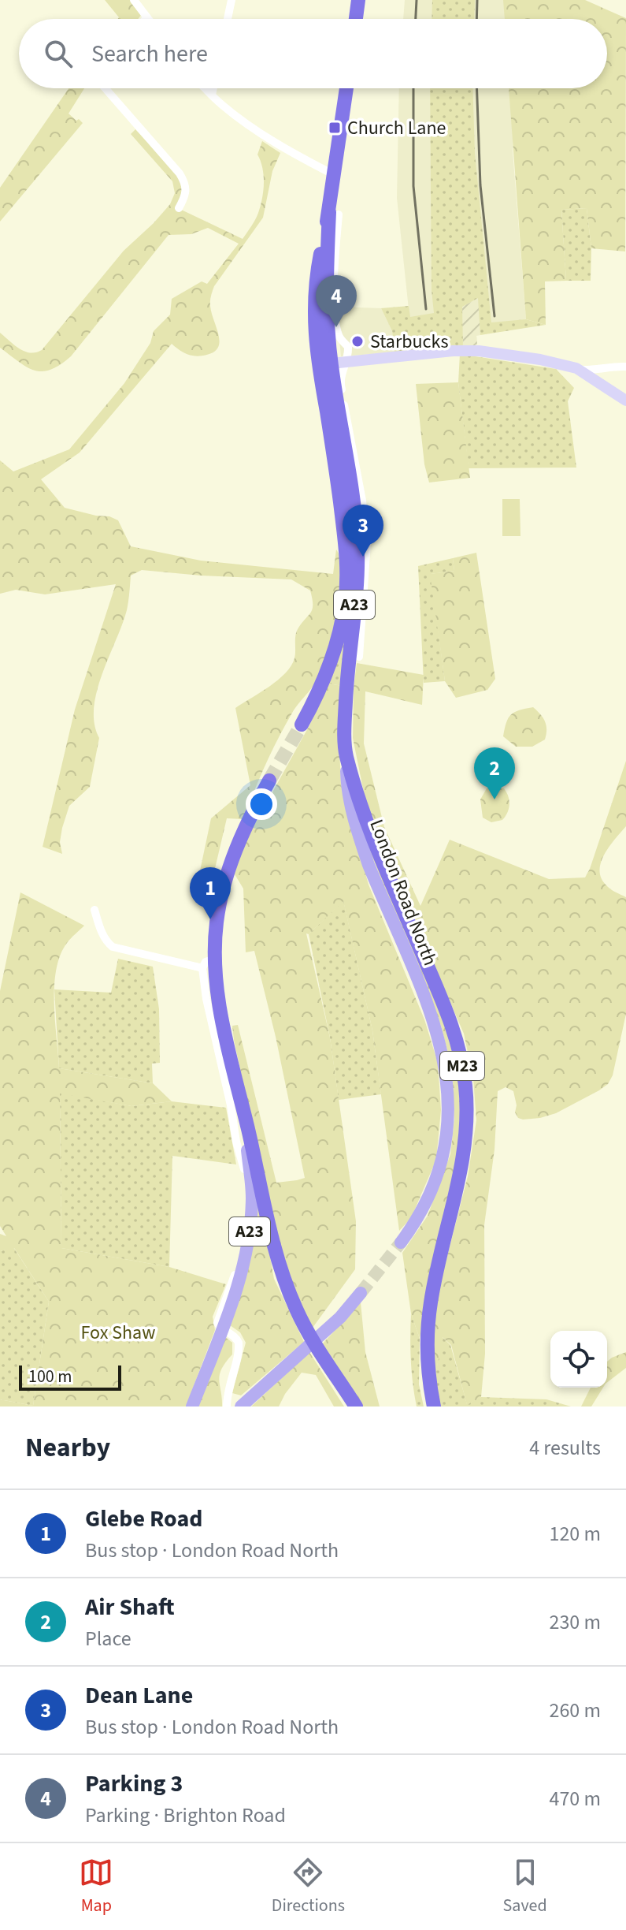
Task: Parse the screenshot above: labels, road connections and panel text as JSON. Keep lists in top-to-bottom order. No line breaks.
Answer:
{"streets":{"highway":["A23","London Road North","M23"]},"crossings":[["A23","London Road North"],["London Road North","M23"]],"parks":["Fox Shaw"],"places":{"transit":["Church Lane"],"other":["Starbucks"]},"scale_bar":"100 m","page":{"search":"Search here","pins":["4","3","2","1"],"scale":"100 m","heading":["Nearby","4 results"],"list":[{"mark":"1","name":"Glebe Road","note":"Bus stop · London Road North","value":"120 m"},{"mark":"2","name":"Air Shaft","note":"Place","value":"230 m"},{"mark":"3","name":"Dean Lane","note":"Bus stop · London Road North","value":"260 m"},{"mark":"4","name":"Parking 3","note":"Parking · Brighton Road","value":"470 m"}],"nav":["Map","Directions","Saved"]}}
